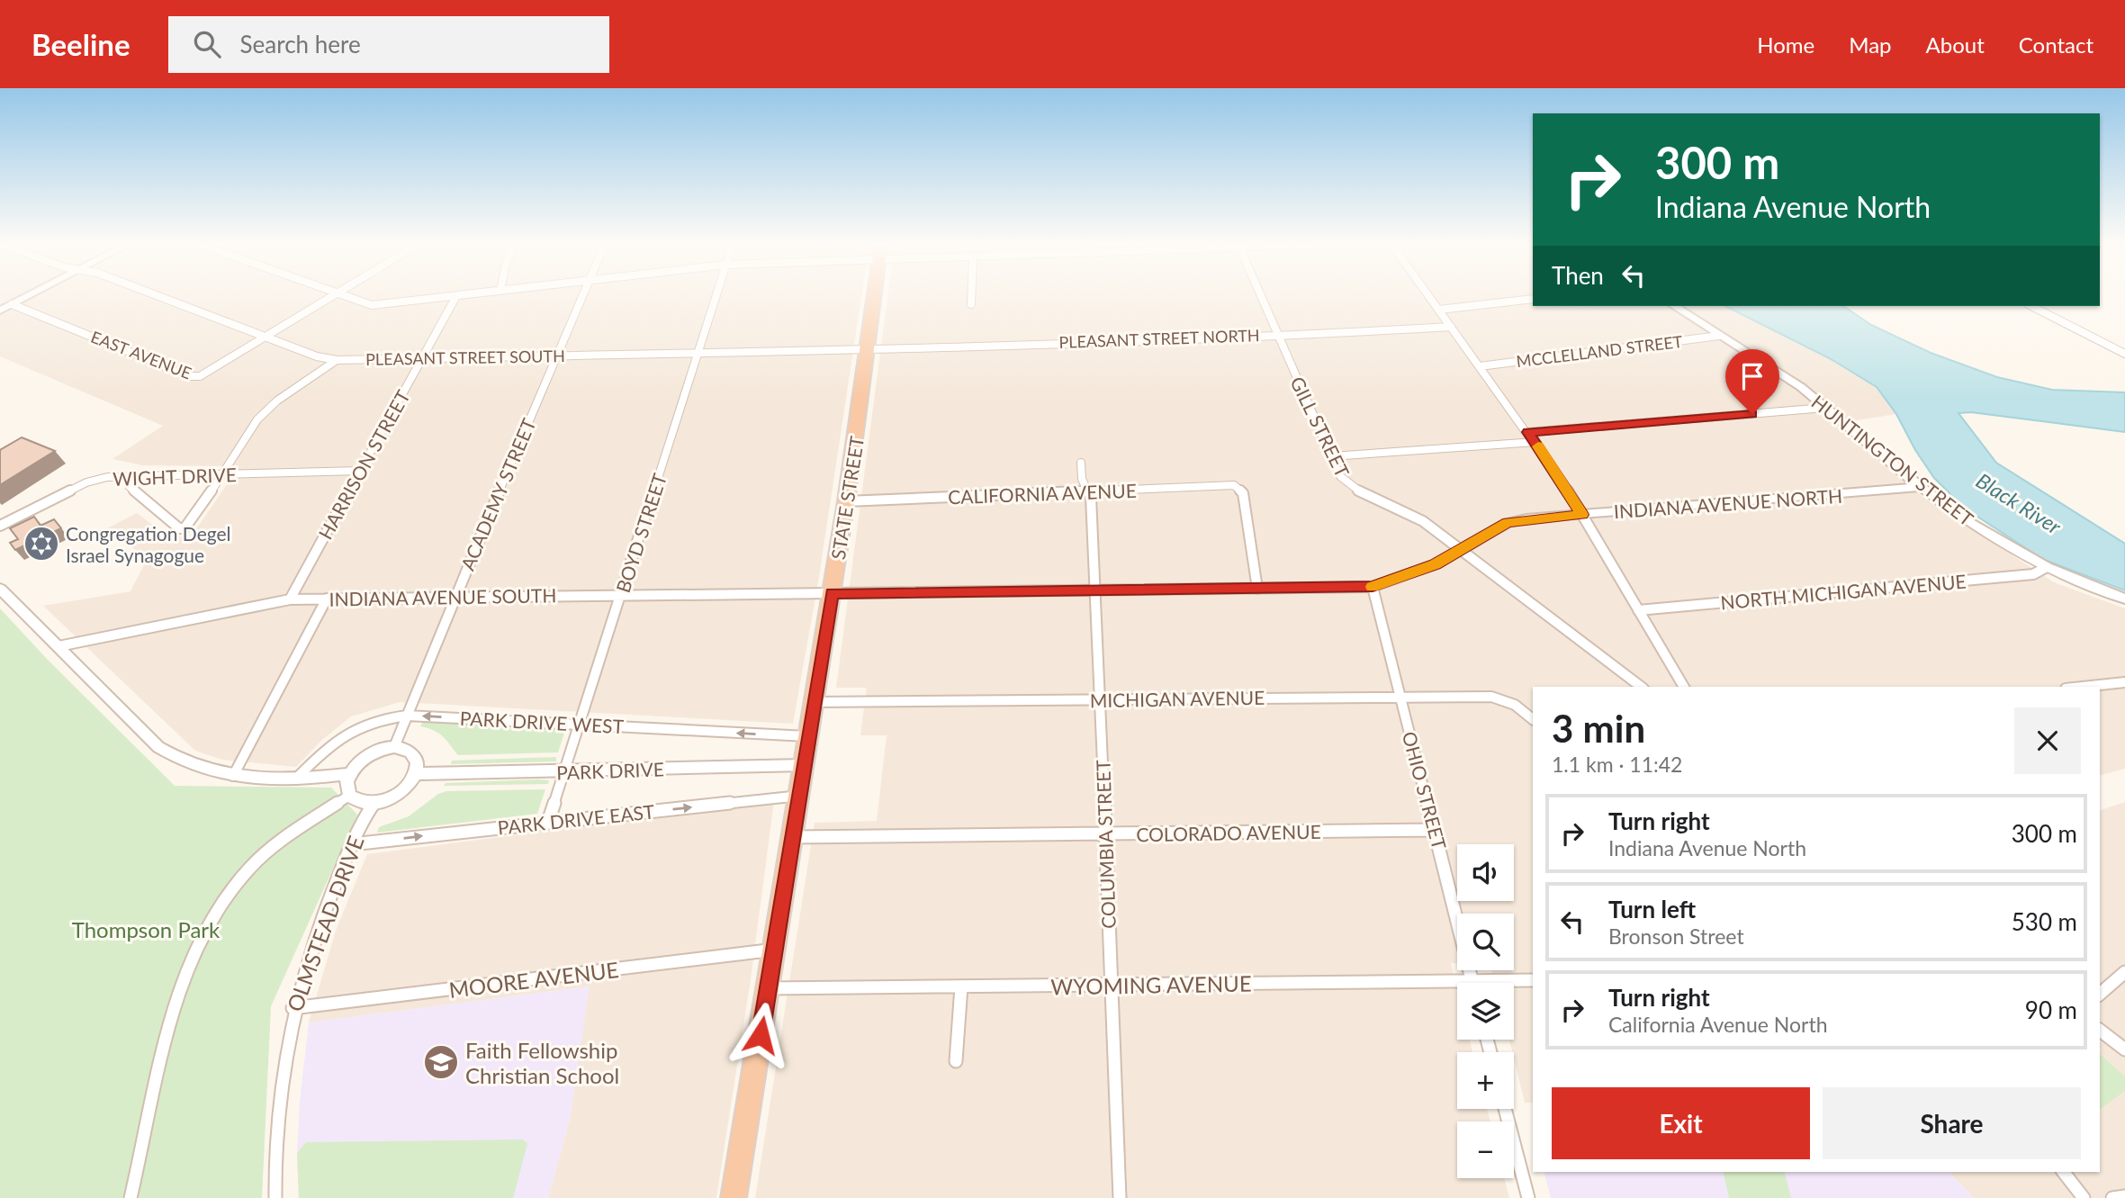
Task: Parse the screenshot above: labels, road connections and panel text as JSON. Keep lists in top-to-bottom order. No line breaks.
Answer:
{"streets":{"highway":["STATE STREET"],"street":["PLEASANT STREET NORTH","MCCLELLAND STREET","EAST AVENUE","PLEASANT STREET SOUTH","GILL STREET","HUNTINGTON STREET","HARRISON STREET","WIGHT DRIVE","CALIFORNIA AVENUE","ACADEMY STREET","INDIANA AVENUE NORTH","BOYD STREET","NORTH MICHIGAN AVENUE","INDIANA AVENUE SOUTH","MICHIGAN AVENUE","PARK DRIVE WEST","PARK DRIVE","OHIO STREET","PARK DRIVE EAST","COLORADO AVENUE","COLUMBIA STREET","OLMSTEAD DRIVE","MOORE AVENUE","WYOMING AVENUE"]},"crossings":[["PLEASANT STREET NORTH","PLEASANT STREET SOUTH"],["PLEASANT STREET NORTH","GILL STREET"],["PLEASANT STREET NORTH","STATE STREET"],["MCCLELLAND STREET","HUNTINGTON STREET"],["EAST AVENUE","PLEASANT STREET SOUTH"],["PLEASANT STREET SOUTH","HARRISON STREET"],["PLEASANT STREET SOUTH","ACADEMY STREET"],["PLEASANT STREET SOUTH","STATE STREET"],["PLEASANT STREET SOUTH","BOYD STREET"],["GILL STREET","INDIANA AVENUE NORTH"],["HUNTINGTON STREET","INDIANA AVENUE NORTH"],["HUNTINGTON STREET","NORTH MICHIGAN AVENUE"],["HARRISON STREET","WIGHT DRIVE"],["HARRISON STREET","INDIANA AVENUE SOUTH"],["CALIFORNIA AVENUE","STATE STREET"],["CALIFORNIA AVENUE","INDIANA AVENUE NORTH"],["CALIFORNIA AVENUE","COLUMBIA STREET"],["ACADEMY STREET","INDIANA AVENUE SOUTH"],["ACADEMY STREET","PARK DRIVE WEST"],["ACADEMY STREET","PARK DRIVE"],["ACADEMY STREET","OLMSTEAD DRIVE"],["STATE STREET","INDIANA AVENUE NORTH"],["STATE STREET","INDIANA AVENUE SOUTH"],["STATE STREET","MICHIGAN AVENUE"],["STATE STREET","PARK DRIVE WEST"],["STATE STREET","PARK DRIVE"],["STATE STREET","PARK DRIVE EAST"],["STATE STREET","COLORADO AVENUE"],["STATE STREET","MOORE AVENUE"],["STATE STREET","WYOMING AVENUE"],["INDIANA AVENUE NORTH","INDIANA AVENUE SOUTH"],["INDIANA AVENUE NORTH","OHIO STREET"],["INDIANA AVENUE NORTH","COLUMBIA STREET"],["BOYD STREET","INDIANA AVENUE SOUTH"],["BOYD STREET","PARK DRIVE WEST"],["BOYD STREET","PARK DRIVE"],["BOYD STREET","PARK DRIVE EAST"],["MICHIGAN AVENUE","OHIO STREET"],["MICHIGAN AVENUE","COLUMBIA STREET"],["PARK DRIVE","OLMSTEAD DRIVE"],["OHIO STREET","COLORADO AVENUE"],["OHIO STREET","WYOMING AVENUE"],["PARK DRIVE EAST","OLMSTEAD DRIVE"],["COLORADO AVENUE","COLUMBIA STREET"],["COLUMBIA STREET","WYOMING AVENUE"],["OLMSTEAD DRIVE","MOORE AVENUE"]],"one_way":["PARK DRIVE WEST","PARK DRIVE EAST"],"water":["Black River"],"parks":["Thompson Park"],"places":{"synagogue":["Congregation Degel Israel Synagogue"],"school or university":["Faith Fellowship Christian School"]},"page":{"header":"Beeline","search":"Search here","nav":["Home","Map","About","Contact"],"turn":["300 m","Indiana Avenue North"],"then":"Then","heading":["3 min","1.1 km · 11:42"],"list":[{"name":"Turn right","note":"Indiana Avenue North","value":"300 m"},{"name":"Turn left","note":"Bronson Street","value":"530 m"},{"name":"Turn right","note":"California Avenue North","value":"90 m"}],"map_buttons":["+","−"],"buttons":["Exit","Share"]}}
